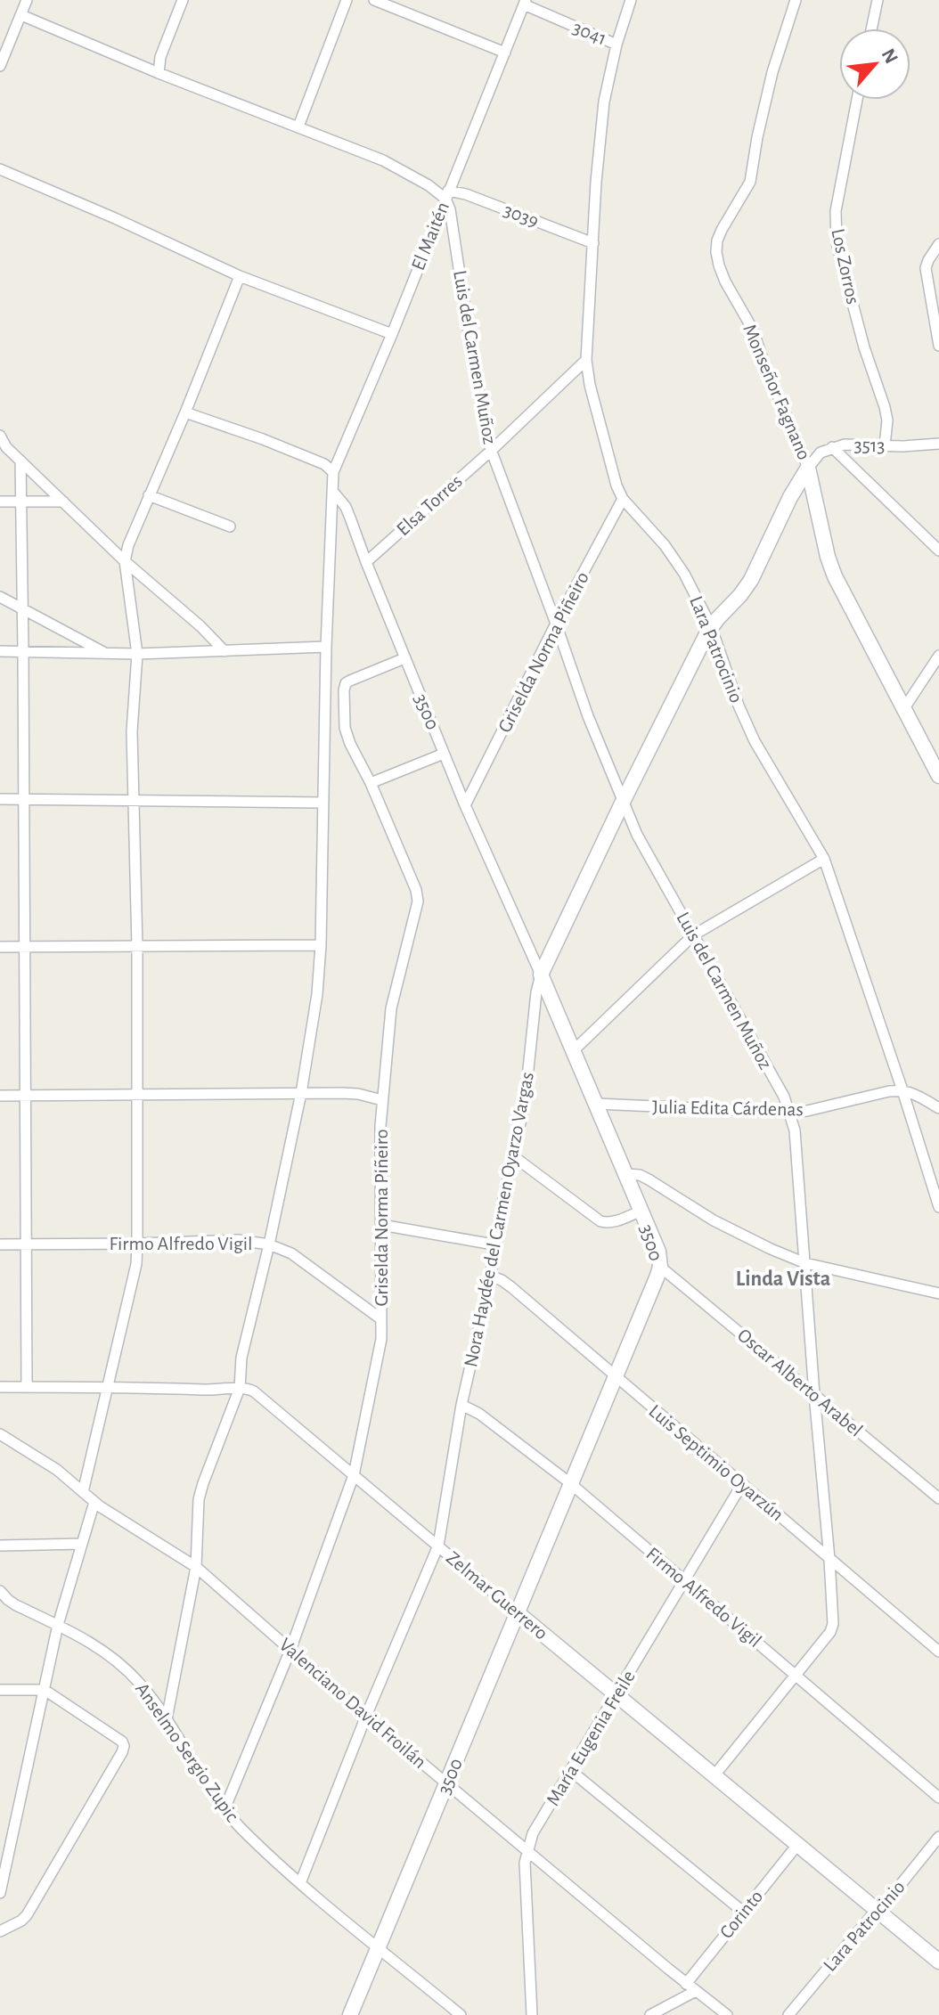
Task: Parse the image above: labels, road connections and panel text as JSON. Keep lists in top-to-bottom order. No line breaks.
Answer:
{"streets":{"street":["3041","3039","El Maitén","Los Zorros","Luis del Carmen Muñoz","Monseñor Fagnano","3513","Elsa Torres","Lara Patrocinio","Griselda Norma Piñeiro","3500","Julia Edita Cárdenas","Nora Haydée del Carmen Oyarzo Vargas","Firmo Alfredo Vigil","Oscar Alberto Arabel","Luis Septimio Oyarzún","Zelmar Guerrero","Valenciano David Froilán","María Eugenia Freile","Anselmo Sergio Zupic","Corinto"]},"crossings":[["3041","El Maitén"],["3041","Lara Patrocinio"],["3039","El Maitén"],["3039","Luis del Carmen Muñoz"],["3039","Lara Patrocinio"],["El Maitén","Luis del Carmen Muñoz"],["Los Zorros","3513"],["Luis del Carmen Muñoz","Elsa Torres"],["Luis del Carmen Muñoz","Griselda Norma Piñeiro"],["Luis del Carmen Muñoz","Julia Edita Cárdenas"],["Luis del Carmen Muñoz","Nora Haydée del Carmen Oyarzo Vargas"],["Luis del Carmen Muñoz","Firmo Alfredo Vigil"],["Luis del Carmen Muñoz","Oscar Alberto Arabel"],["Luis del Carmen Muñoz","Luis Septimio Oyarzún"],["Luis del Carmen Muñoz","Zelmar Guerrero"],["Monseñor Fagnano","3513"],["Monseñor Fagnano","Nora Haydée del Carmen Oyarzo Vargas"],["3513","Nora Haydée del Carmen Oyarzo Vargas"],["Elsa Torres","Lara Patrocinio"],["Elsa Torres","3500"],["Lara Patrocinio","Griselda Norma Piñeiro"],["Lara Patrocinio","Julia Edita Cárdenas"],["Lara Patrocinio","Nora Haydée del Carmen Oyarzo Vargas"],["Lara Patrocinio","Zelmar Guerrero"],["Griselda Norma Piñeiro","3500"],["Griselda Norma Piñeiro","Firmo Alfredo Vigil"],["Griselda Norma Piñeiro","Zelmar Guerrero"],["Griselda Norma Piñeiro","Valenciano David Froilán"],["Griselda Norma Piñeiro","Anselmo Sergio Zupic"],["3500","Julia Edita Cárdenas"],["3500","Nora Haydée del Carmen Oyarzo Vargas"],["3500","Firmo Alfredo Vigil"],["3500","Oscar Alberto Arabel"],["3500","Luis Septimio Oyarzún"],["3500","Zelmar Guerrero"],["3500","Valenciano David Froilán"],["3500","Anselmo Sergio Zupic"],["Nora Haydée del Carmen Oyarzo Vargas","Firmo Alfredo Vigil"],["Nora Haydée del Carmen Oyarzo Vargas","Luis Septimio Oyarzún"],["Nora Haydée del Carmen Oyarzo Vargas","Zelmar Guerrero"],["Nora Haydée del Carmen Oyarzo Vargas","Valenciano David Froilán"],["Nora Haydée del Carmen Oyarzo Vargas","Anselmo Sergio Zupic"],["Firmo Alfredo Vigil","María Eugenia Freile"],["Luis Septimio Oyarzún","María Eugenia Freile"],["Zelmar Guerrero","María Eugenia Freile"],["Zelmar Guerrero","Corinto"],["Valenciano David Froilán","María Eugenia Freile"],["Valenciano David Froilán","Corinto"]],"districts":["Linda Vista"],"north":"top right"}
